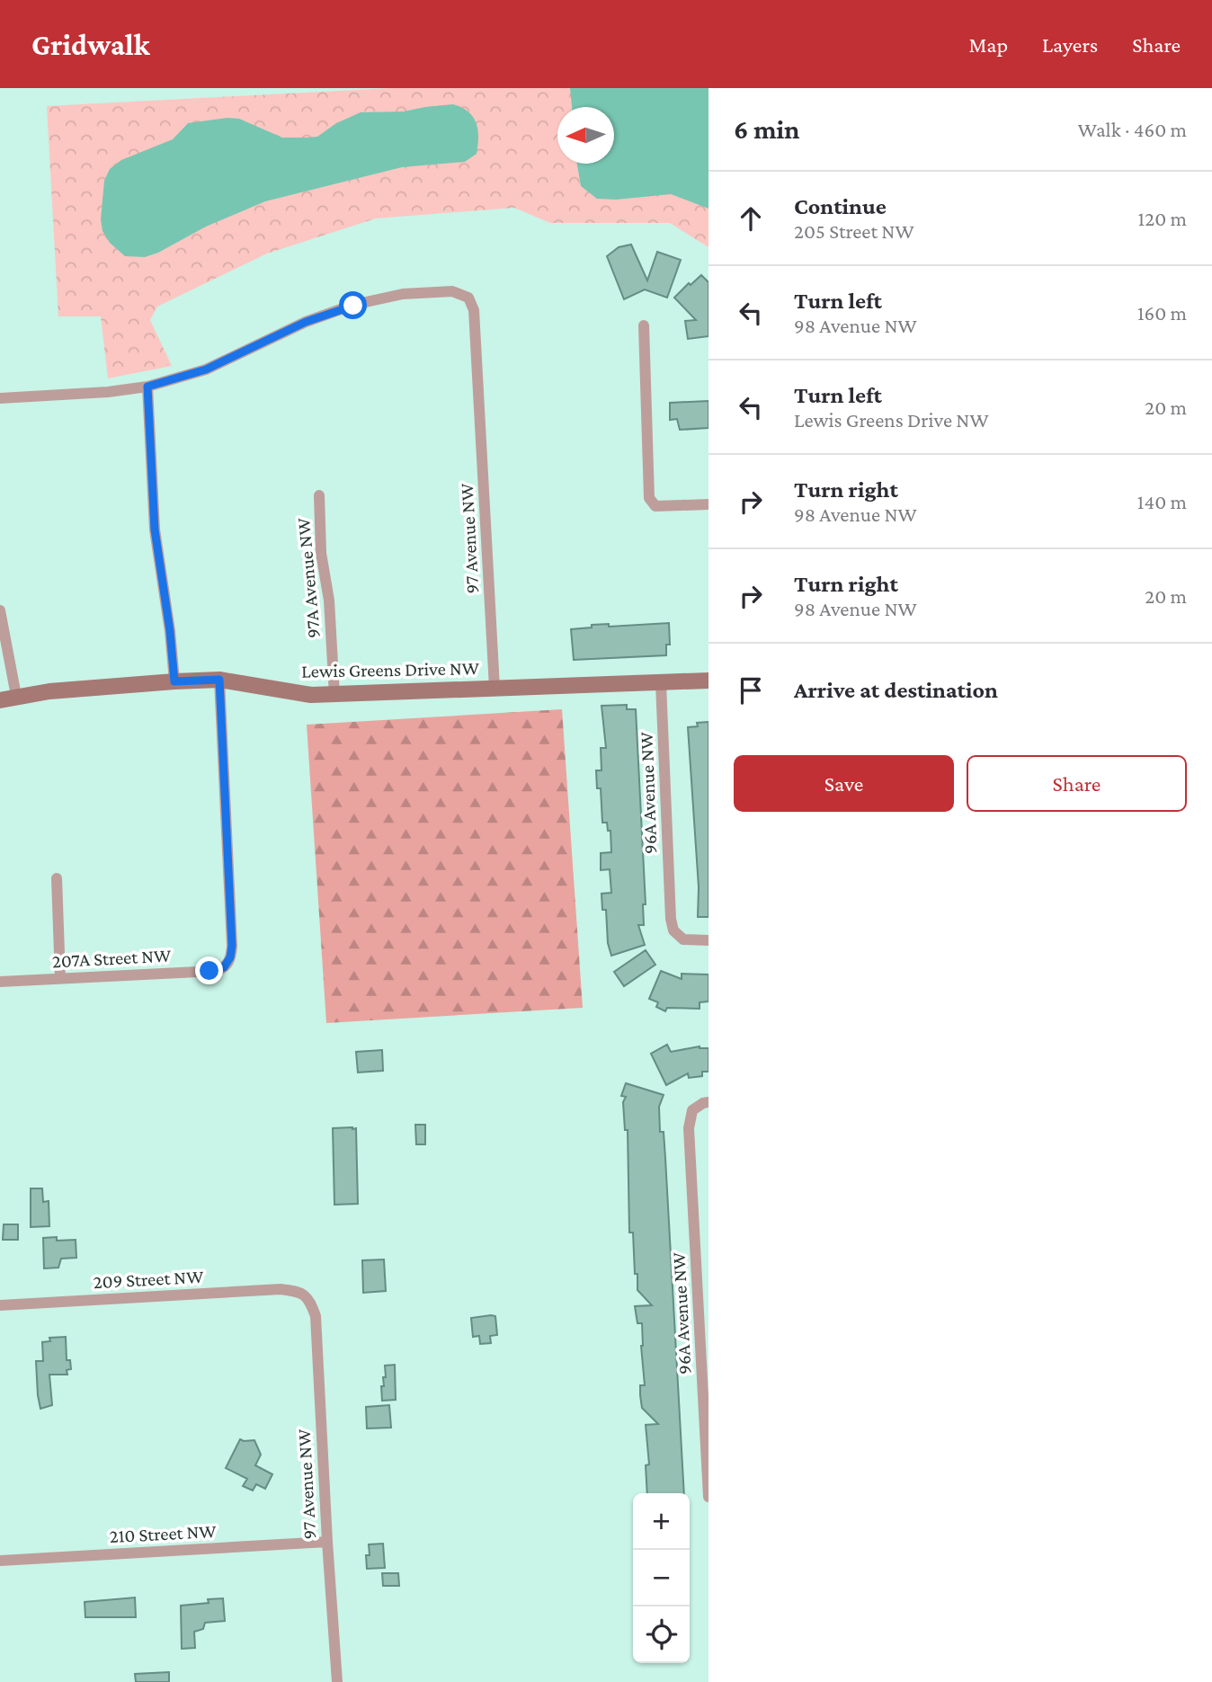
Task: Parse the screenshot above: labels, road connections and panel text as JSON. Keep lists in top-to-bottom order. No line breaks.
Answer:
{"streets":{"street":["97 Avenue NW","97A Avenue NW","Lewis Greens Drive NW","96A Avenue NW","207A Street NW","209 Street NW","210 Street NW"]},"crossings":[["97 Avenue NW","Lewis Greens Drive NW"],["97 Avenue NW","209 Street NW"],["97 Avenue NW","210 Street NW"],["97A Avenue NW","Lewis Greens Drive NW"],["Lewis Greens Drive NW","96A Avenue NW"],["Lewis Greens Drive NW","207A Street NW"]],"north":"left","page":{"header":"Gridwalk","nav":["Map","Layers","Share"],"heading":["6 min","Walk · 460 m"],"list":[["Continue","205 Street NW","120 m"],["Turn left","98 Avenue NW","160 m"],["Turn left","Lewis Greens Drive NW","20 m"],["Turn right","98 Avenue NW","140 m"],["Turn right","98 Avenue NW","20 m"],"Arrive at destination"],"buttons":["Save","Share"],"map_buttons":["+","−"]}}
